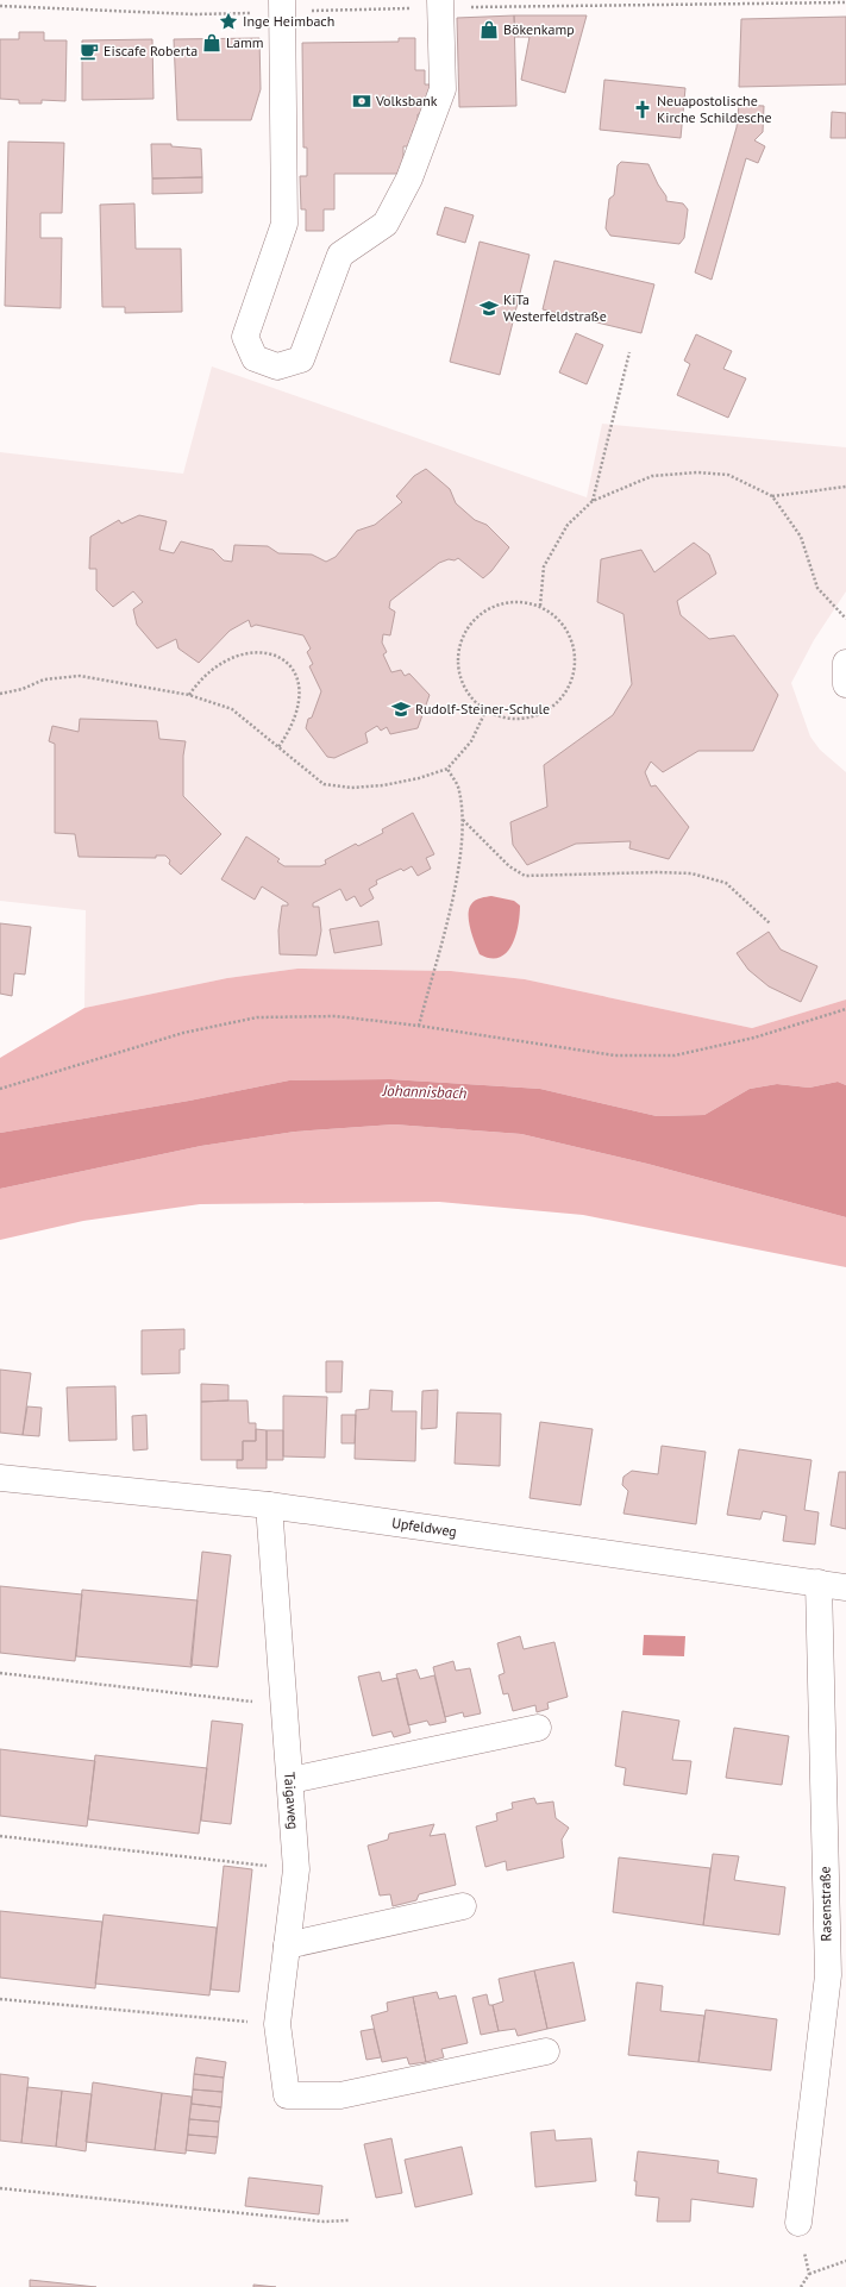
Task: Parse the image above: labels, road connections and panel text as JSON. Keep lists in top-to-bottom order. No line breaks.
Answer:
{"streets":{"street":["Upfeldweg","Taigaweg","Rasenstraße"]},"crossings":[["Upfeldweg","Taigaweg"],["Upfeldweg","Rasenstraße"]],"water":["Johannisbach"],"places":{"place":["Inge Heimbach"],"shop":["Bökenkamp","Lamm"],"cafe":["Eiscafe Roberta"],"bank":["Volksbank"],"church":["Neuapostolische Kirche Schildesche"],"school or university":["KiTa Westerfeldstraße","Rudolf-Steiner-Schule"]}}
